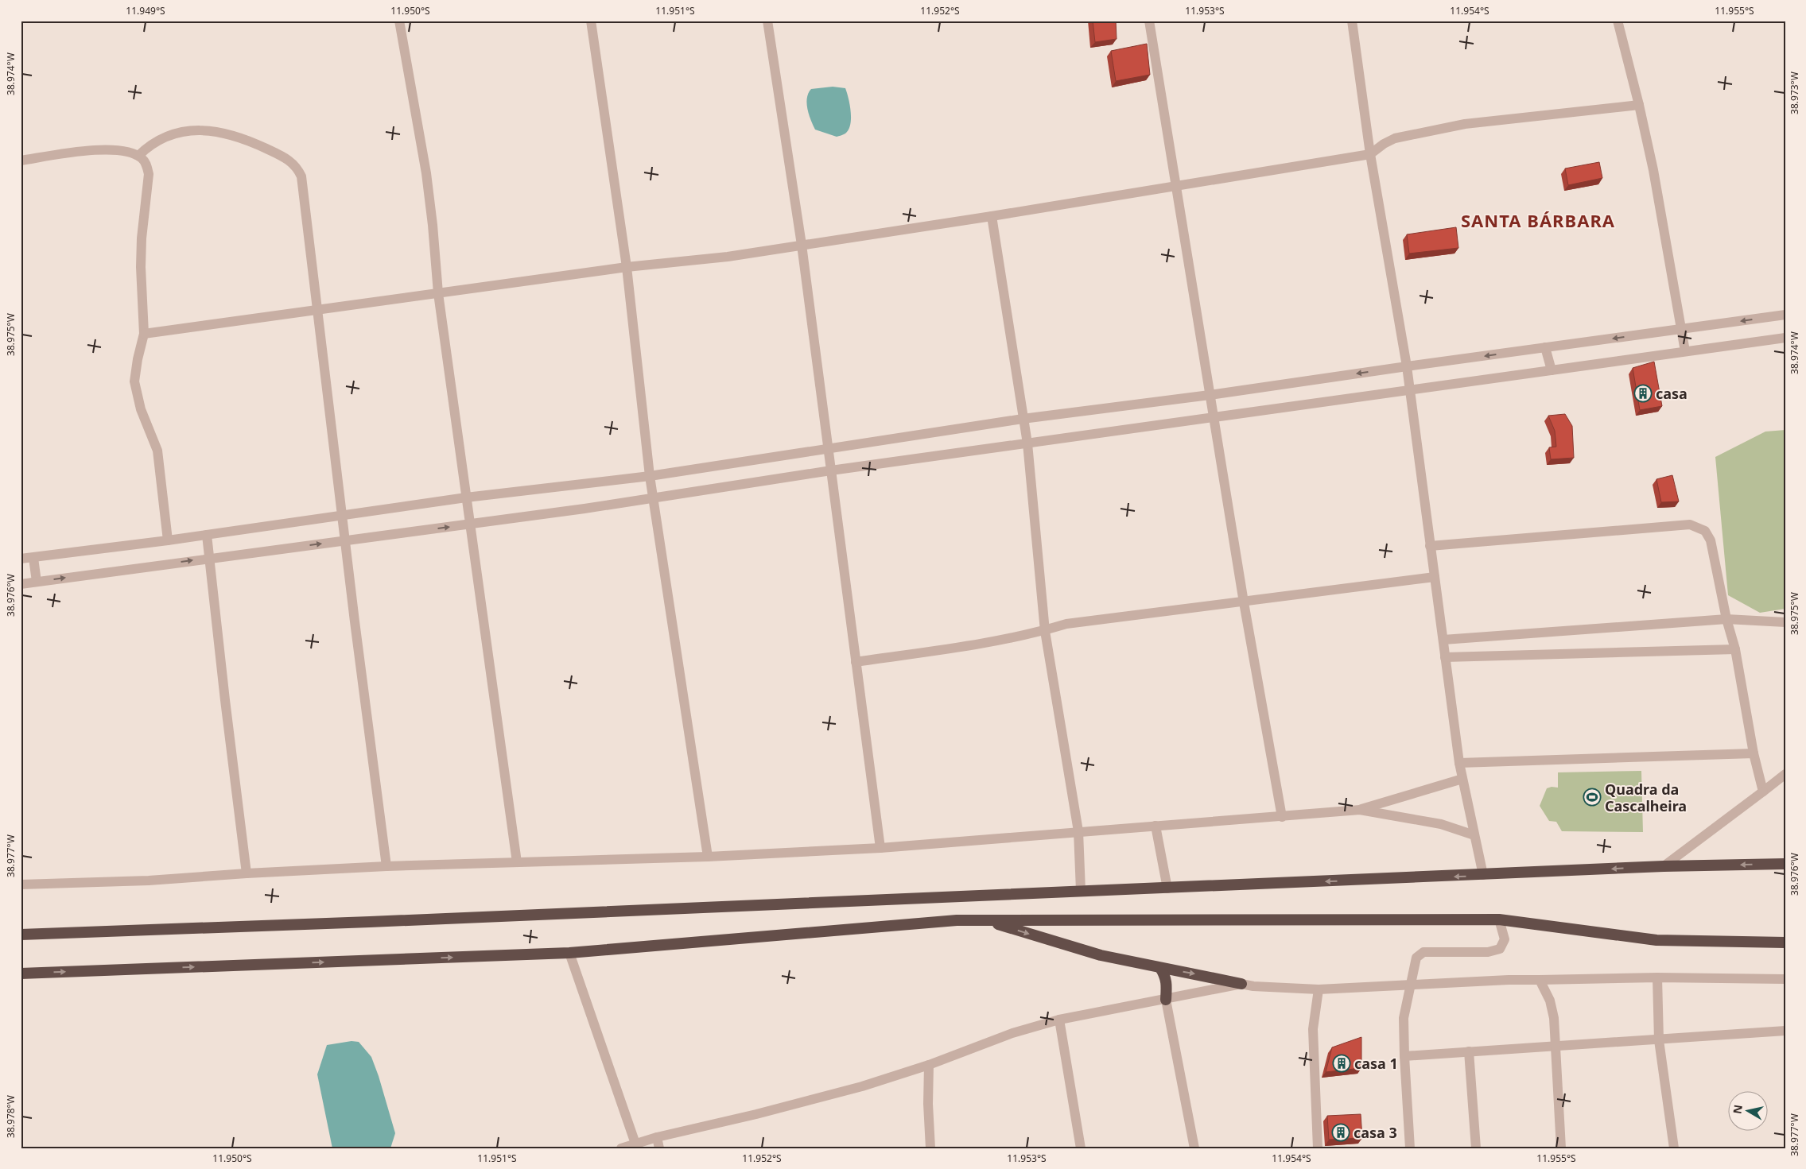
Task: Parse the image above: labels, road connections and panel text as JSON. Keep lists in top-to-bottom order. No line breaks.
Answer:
{"districts":["SANTA BÁRBARA"],"places":{"building":["casa","casa 1","casa 3"],"sports":["Quadra da Cascalheira"]},"north":"left","coordinates":["11.949°S","11.950°S","11.951°S","11.952°S","11.953°S","11.954°S","11.955°S","38.974°W","38.973°W","38.975°W","38.976°W","38.977°W","38.978°W"]}
